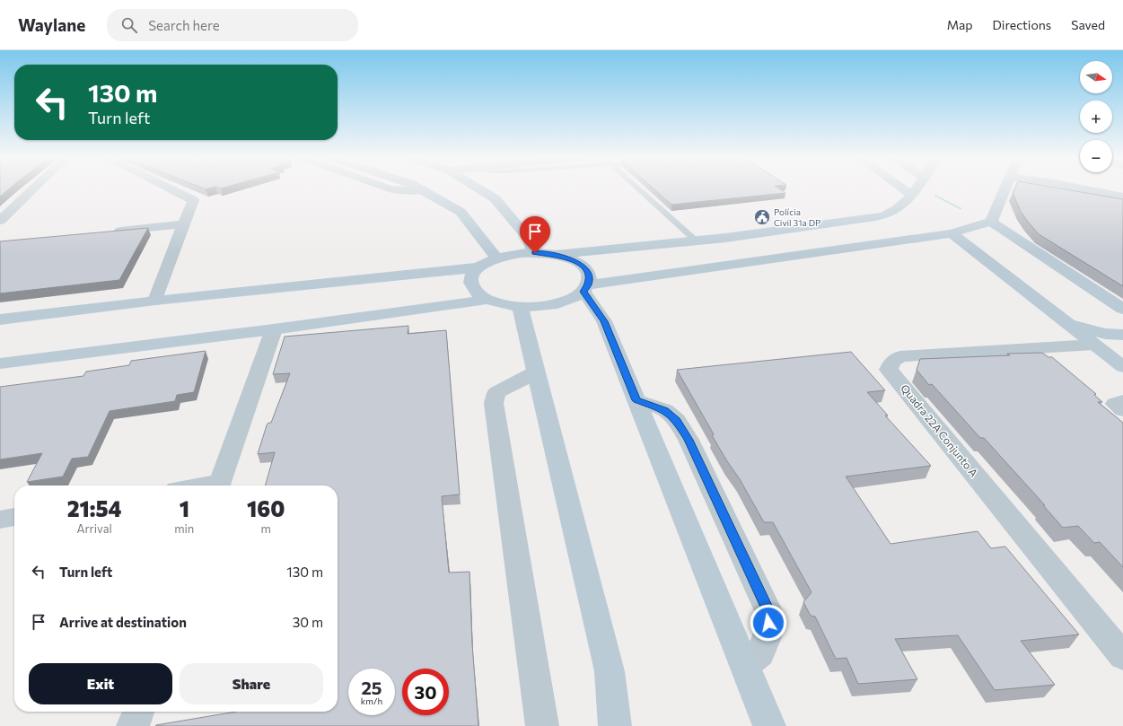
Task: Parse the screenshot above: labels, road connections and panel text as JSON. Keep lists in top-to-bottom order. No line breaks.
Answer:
{"streets":{"street":["Quadra 22A Conjunto A"]},"places":{"public building":["Polícia Civil 31a DP"]},"north":"right","page":{"header":"Waylane","search":"Search here","nav":["Map","Directions","Saved"],"map_buttons":["+","−"],"turn":["130 m","Turn left"],"eta":["21:54","Arrival","1","min","160","m"],"list":[{"name":"Turn left","value":"130 m"},{"name":"Arrive at destination","value":"30 m"}],"buttons":["Exit","Share"],"speed":"25 km/h","limit":"30"}}
